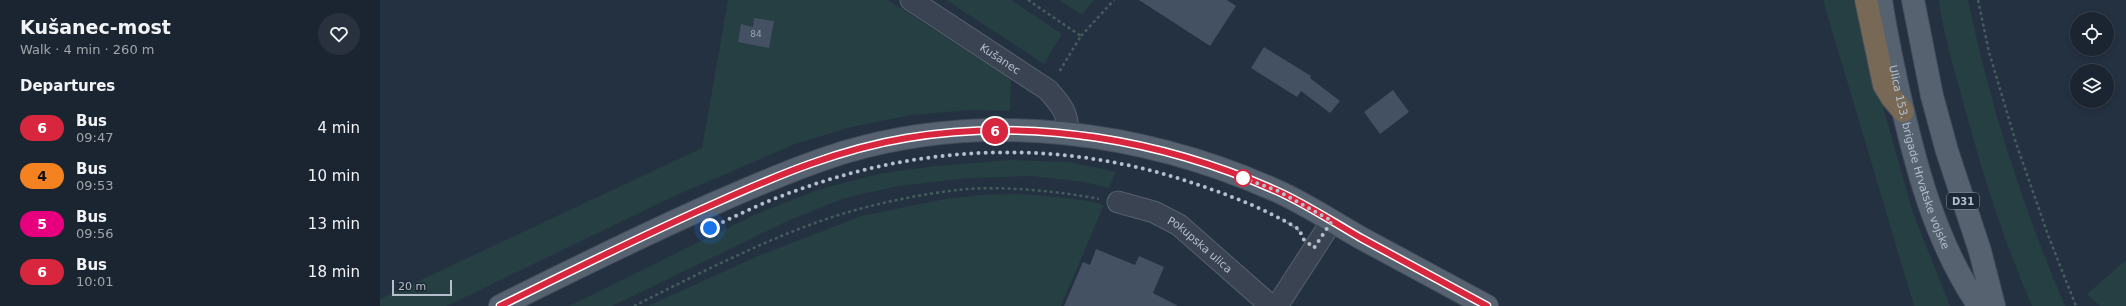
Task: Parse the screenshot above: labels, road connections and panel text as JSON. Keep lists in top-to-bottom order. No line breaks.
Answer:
{"streets":{"main road":["Ulica 153. brigade Hrvatske vojske","D31"],"street":["Kušanec","Pokupska ulica"]},"lines":["bus line 6"],"house_numbers":["84"],"scale_bar":"20 m","page":{"heading":[["Kušanec-most","Walk · 4 min · 260 m"],"Departures"],"on_map":"6","list":[{"mark":"6","name":"Bus","note":"09:47","value":"4 min"},{"mark":"4","name":"Bus","note":"09:53","value":"10 min"},{"mark":"5","name":"Bus","note":"09:56","value":"13 min"},{"mark":"6","name":"Bus","note":"10:01","value":"18 min"}],"scale":"20 m"}}
